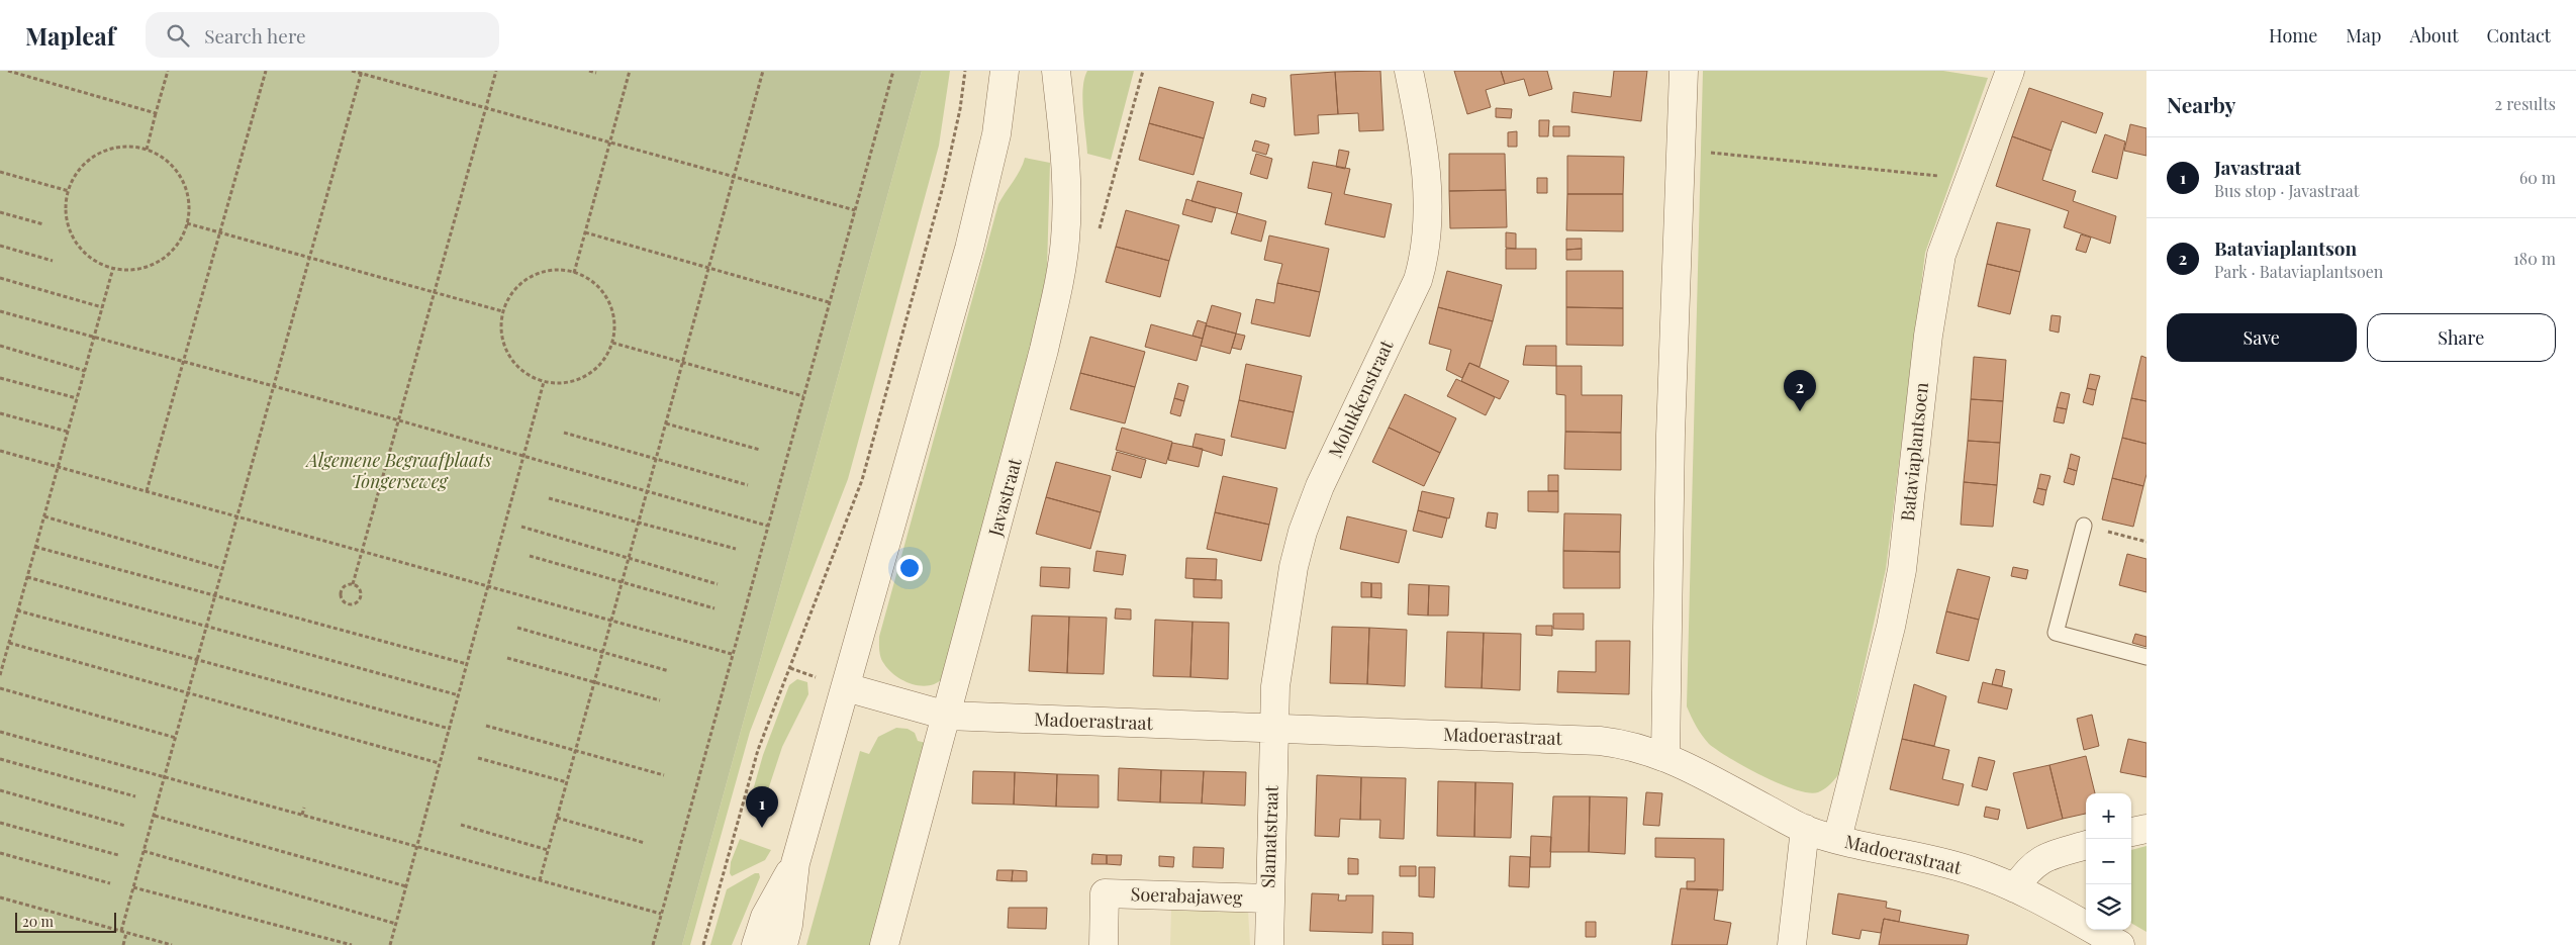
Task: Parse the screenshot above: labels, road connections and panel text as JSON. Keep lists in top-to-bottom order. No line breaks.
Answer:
{"streets":{"street":["Molukkenstraat","Bataviaplantsoen","Javastraat","Madoerastraat","Slamatstraat","Soerabajaweg"]},"crossings":[["Molukkenstraat","Madoerastraat"],["Molukkenstraat","Slamatstraat"],["Bataviaplantsoen","Madoerastraat"],["Javastraat","Madoerastraat"],["Madoerastraat","Slamatstraat"],["Slamatstraat","Soerabajaweg"]],"parks":["Algemene Begraafplaats Tongerseweg"],"scale_bar":"20 m","page":{"header":"Mapleaf","search":"Search here","nav":["Home","Map","About","Contact"],"heading":["Nearby","2 results"],"list":[{"mark":"1","name":"Javastraat","note":"Bus stop · Javastraat","value":"60 m"},{"mark":"2","name":"Bataviaplantson","note":"Park · Bataviaplantsoen","value":"180 m"}],"buttons":["Save","Share"],"pins":["2","1"],"map_buttons":["+","−"],"scale":"20 m"}}
